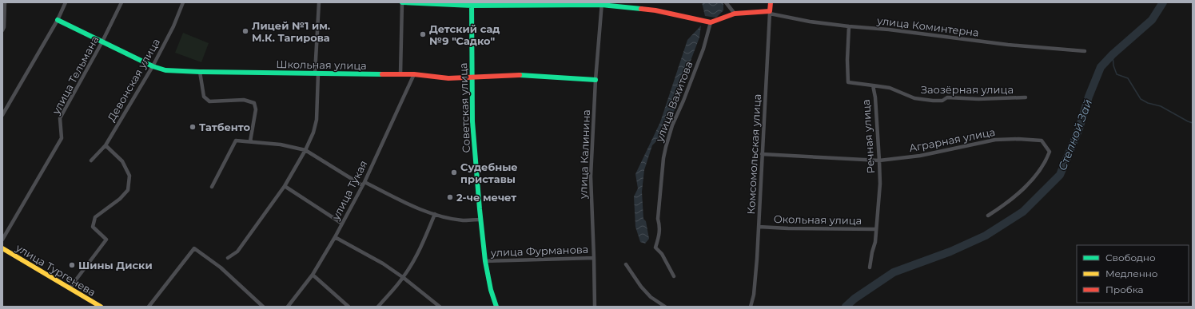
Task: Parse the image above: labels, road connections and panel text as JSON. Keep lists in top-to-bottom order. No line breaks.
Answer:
{"streets":{"street":["улица Коминтерна","Школьная улица","улица Тельмана","Девонская улица","Заозёрная улица","улица Вахитова","Советская улица","Речная улица","Аграрная улица","улица Калинина","Комсомольская улица","улица Тукая","Окольная улица","улица Фурманова","улица Тургенева"]},"crossings":[["улица Коминтерна","Речная улица"],["улица Коминтерна","Комсомольская улица"],["Школьная улица","улица Тельмана"],["Школьная улица","Девонская улица"],["Школьная улица","Советская улица"],["Школьная улица","улица Калинина"],["Школьная улица","улица Тукая"],["Заозёрная улица","Речная улица"],["Советская улица","улица Фурманова"],["Речная улица","Аграрная улица"],["Речная улица","Окольная улица"],["Аграрная улица","Комсомольская улица"],["улица Калинина","улица Фурманова"],["Комсомольская улица","Окольная улица"]],"water":["Степной Зай"],"places":["Лицей №1 им. М.К. Тагирова","Детский сад №9 \"Садко\"","Татбенто","Судебные приставы","2-че мечет","Шины Диски"],"legend":["Свободно","Медленно","Пробка"]}
